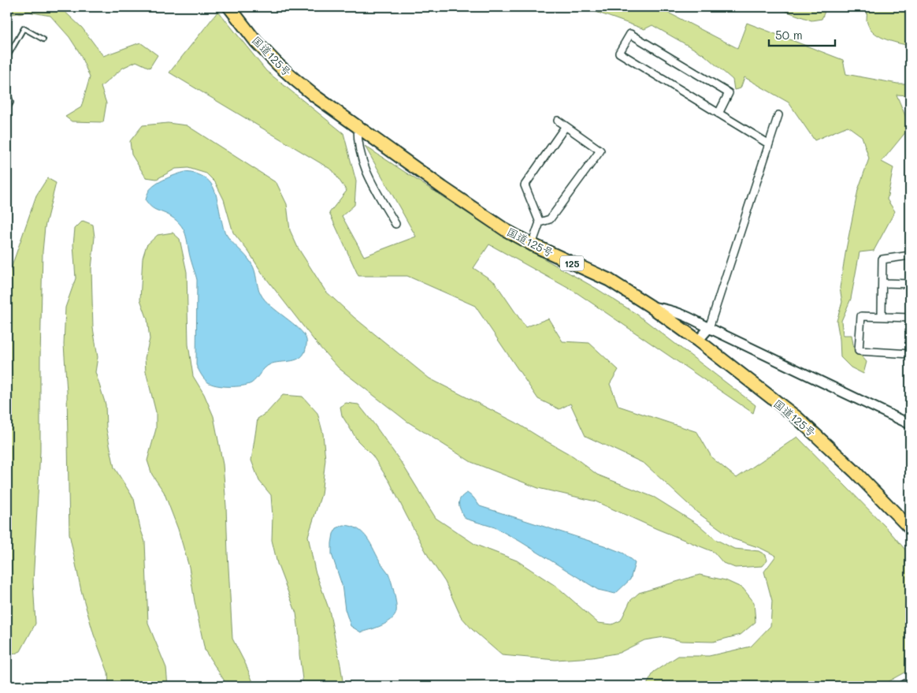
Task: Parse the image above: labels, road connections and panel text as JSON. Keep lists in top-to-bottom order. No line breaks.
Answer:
{"streets":{"highway":["国道125号","125"]},"scale_bar":"50 m"}
